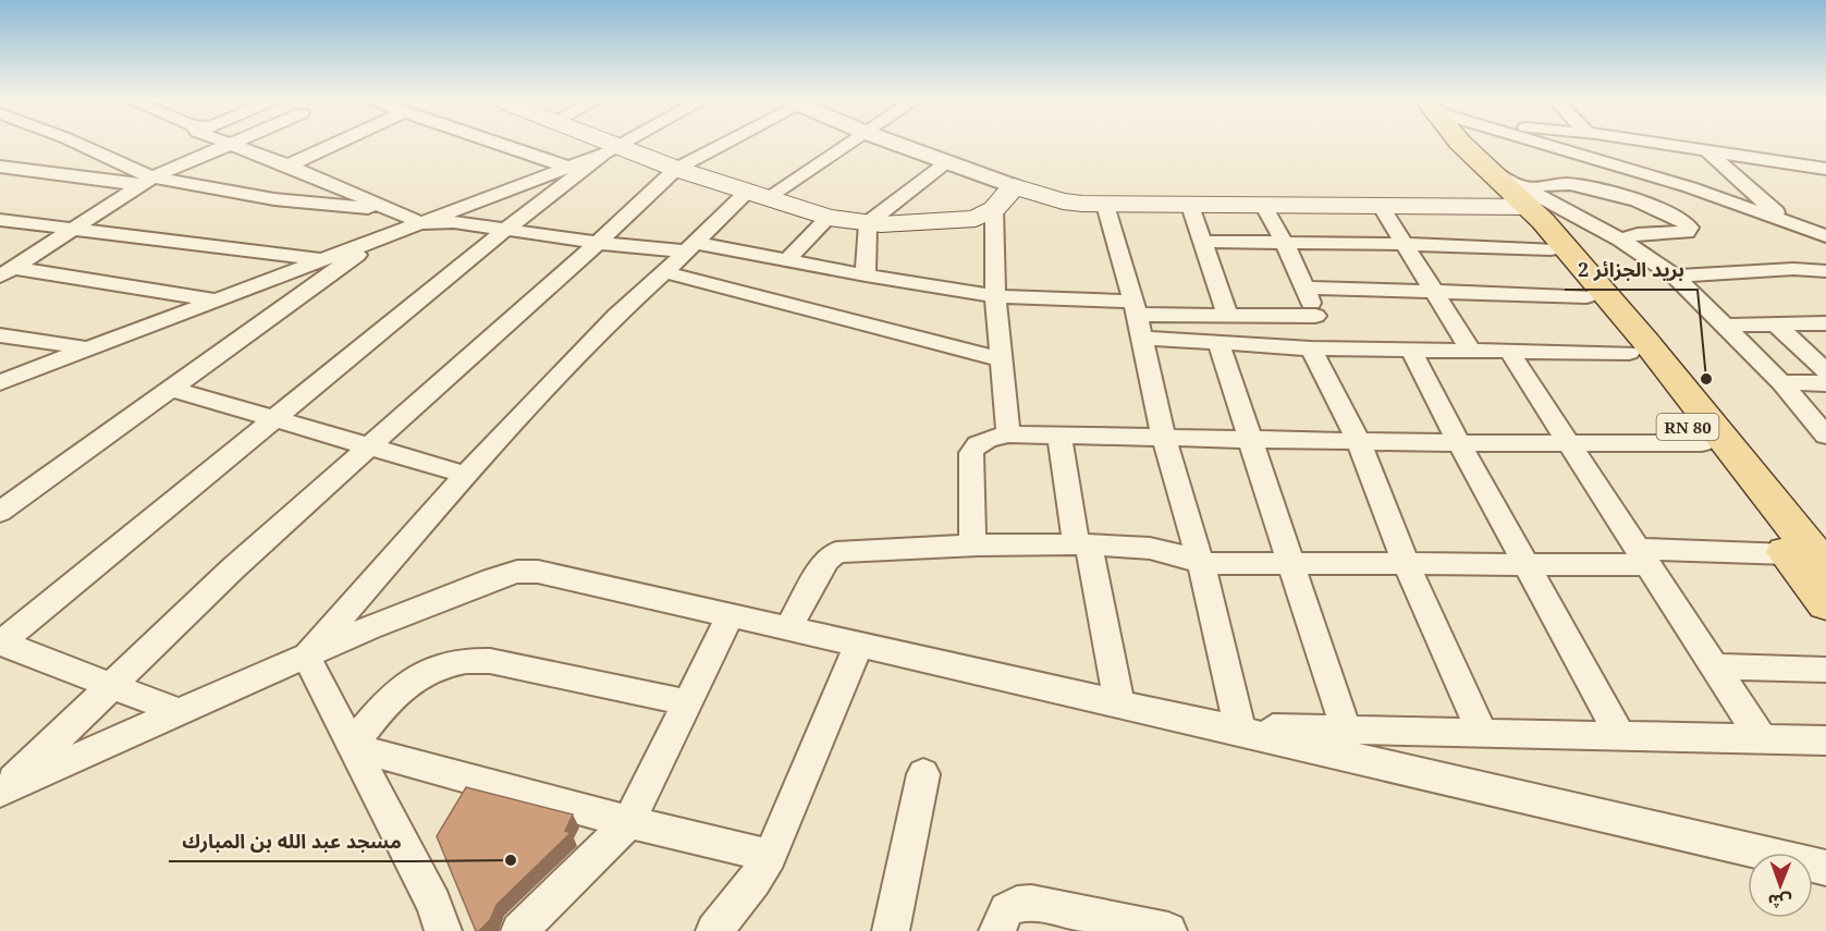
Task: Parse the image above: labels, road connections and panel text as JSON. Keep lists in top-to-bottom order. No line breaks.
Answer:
{"streets":{"main road":["RN 80"]},"places":["بريد الجزائر 2","مسجد عبد الله بن المبارك"],"north":"bottom"}
